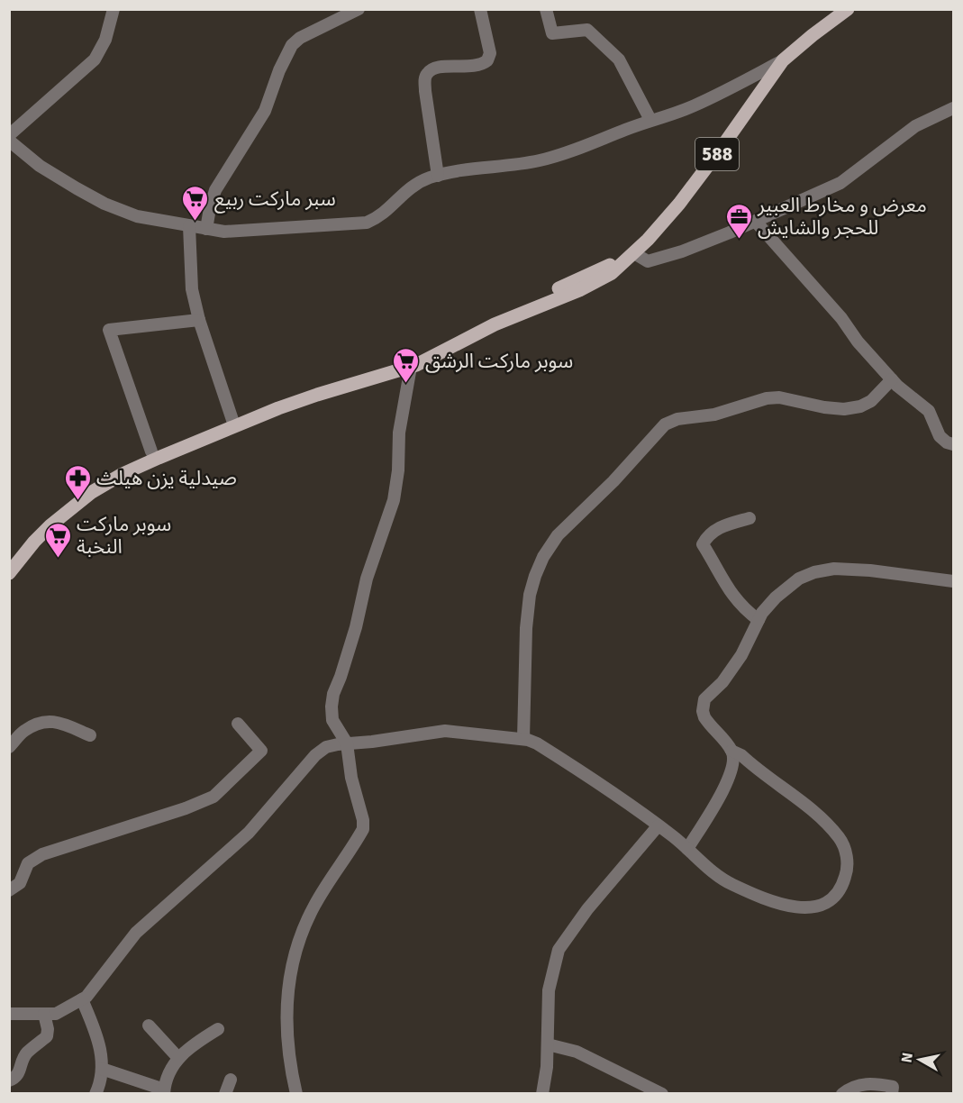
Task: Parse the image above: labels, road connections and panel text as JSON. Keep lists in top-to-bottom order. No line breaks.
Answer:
{"streets":{"main road":["588"]},"places":{"supermarket":["سبر ماركت ربيع","سوبر ماركت الرشق","سوبر ماركت النخبة"],"office":["معرض و مخارط العبير للحجر والشايش"],"pharmacy":["صيدلية يزن هيلث"]},"north":"left"}
